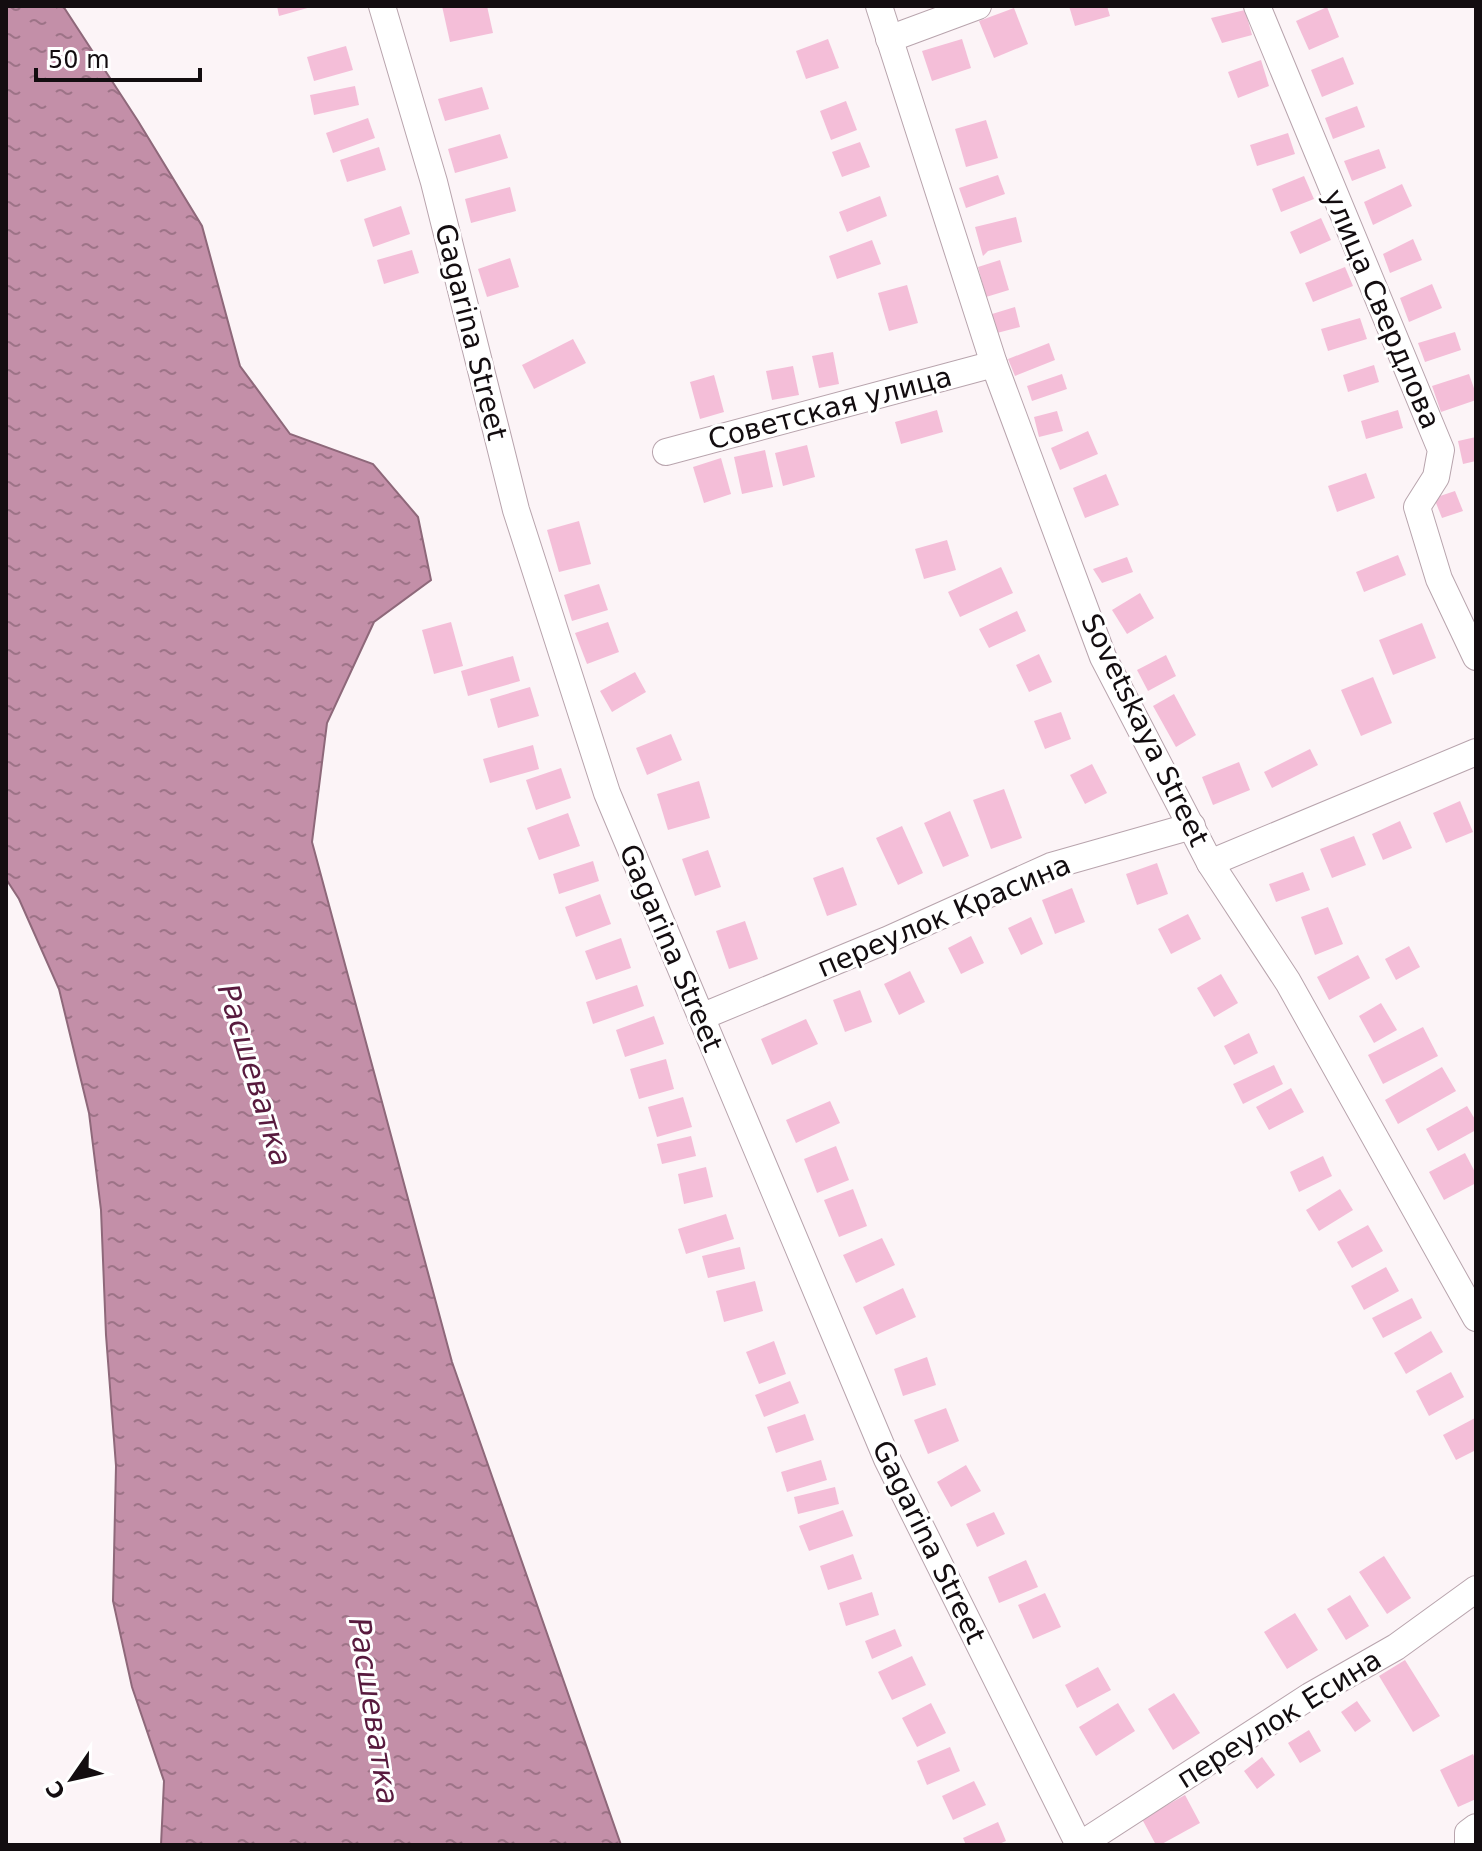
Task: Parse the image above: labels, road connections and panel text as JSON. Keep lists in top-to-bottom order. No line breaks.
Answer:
{"streets":{"street":["улица Свердлова","Gagarina Street","Советская улица","Sovetskaya Street","переулок Красина","переулок Есина"]},"crossings":[["Gagarina Street","переулок Красина"],["Gagarina Street","переулок Есина"],["Советская улица","Sovetskaya Street"],["Sovetskaya Street","переулок Красина"]],"water":["Расшеватка"],"scale_bar":"50 m","north":"bottom left"}
